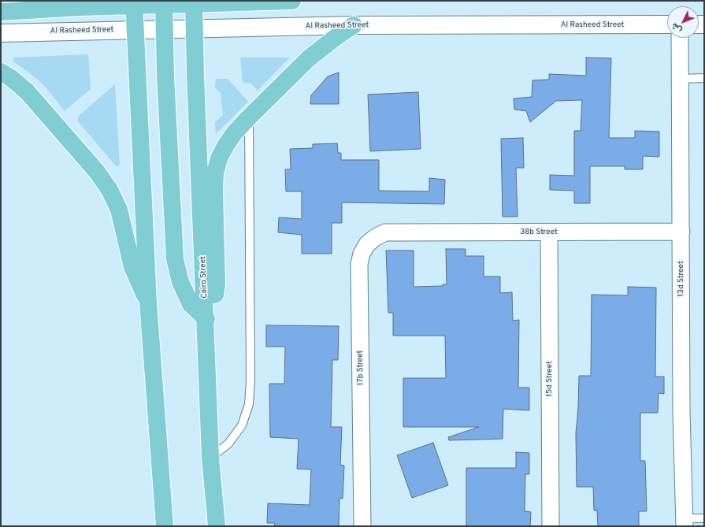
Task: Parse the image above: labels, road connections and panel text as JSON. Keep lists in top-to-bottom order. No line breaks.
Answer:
{"streets":{"main road":["Al Rasheed Street","Cairo Street"],"street":["38b Street","13d Street","17b Street","15d Street"]},"crossings":[["Al Rasheed Street","Cairo Street"],["38b Street","13d Street"],["38b Street","17b Street"],["38b Street","15d Street"]],"north":"bottom left"}
